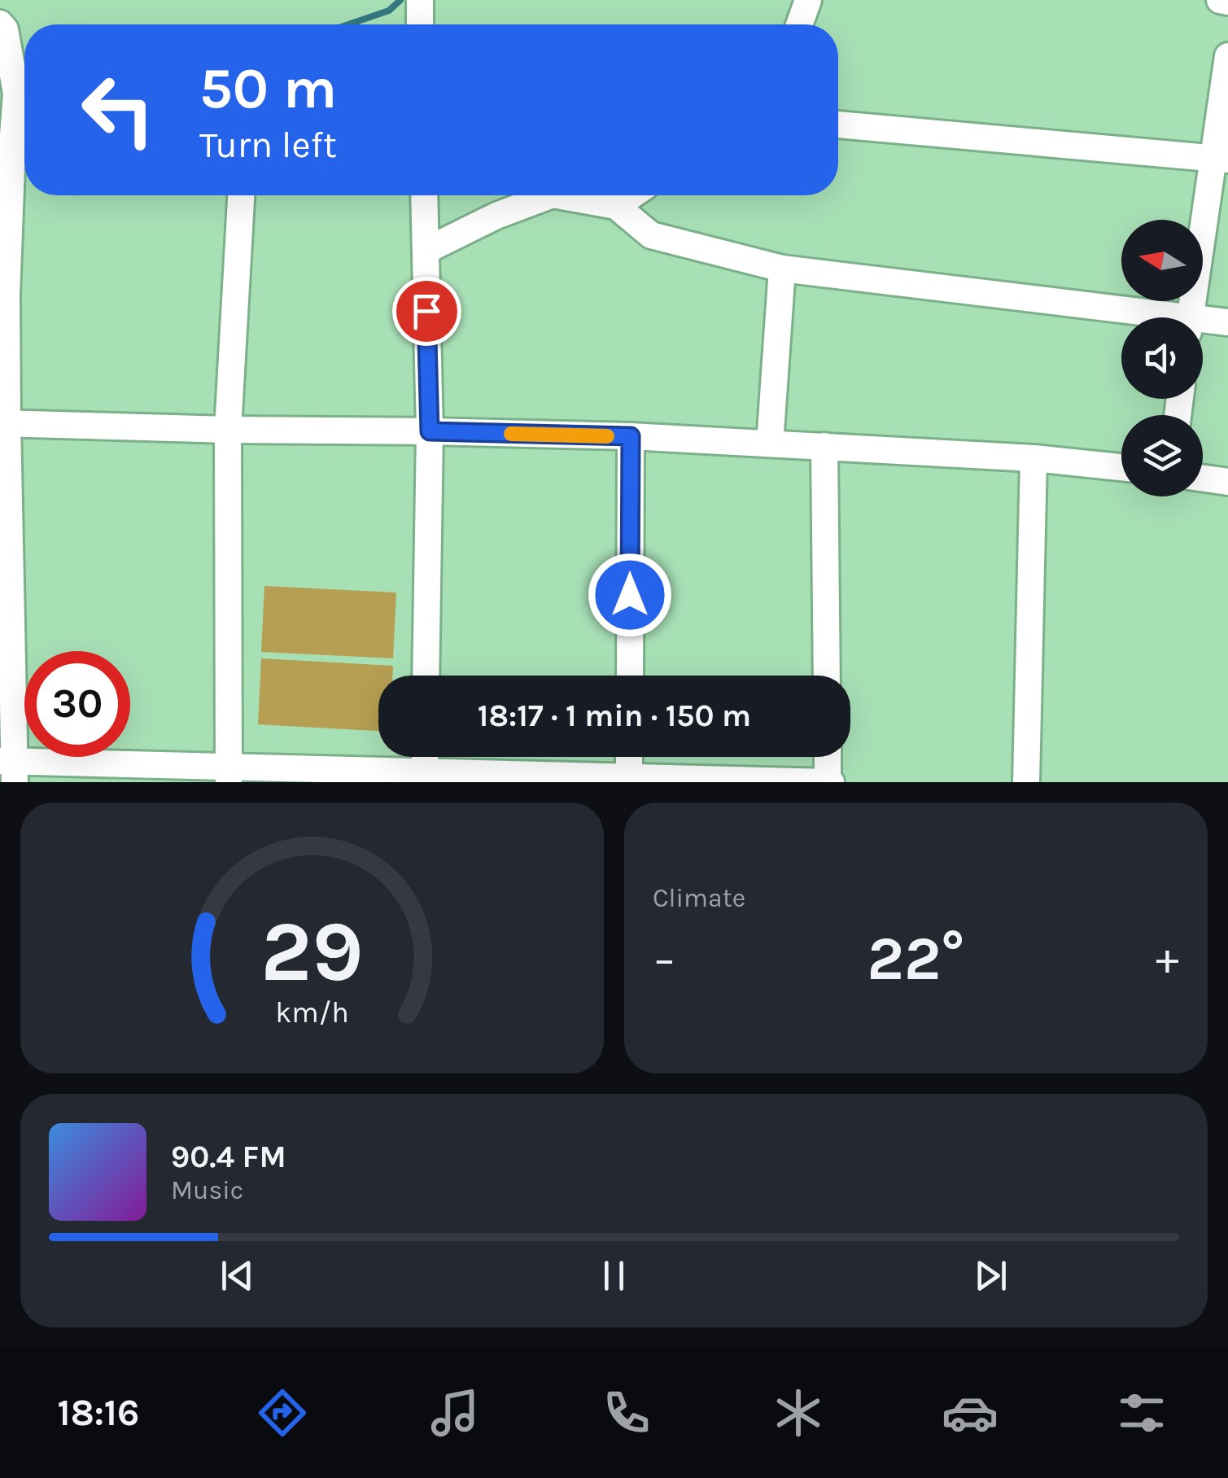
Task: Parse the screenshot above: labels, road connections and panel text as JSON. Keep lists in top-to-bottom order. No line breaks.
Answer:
{"north":"left","page":{"turn":["50 m","Turn left"],"limit":"30","trip":"18:17 · 1 min · 150 m","tile":"Climate","heat":["−","22°","+"],"song":["90.4 FM","Music"],"tabs":"18:16","gauge":["29","km/h"]}}
